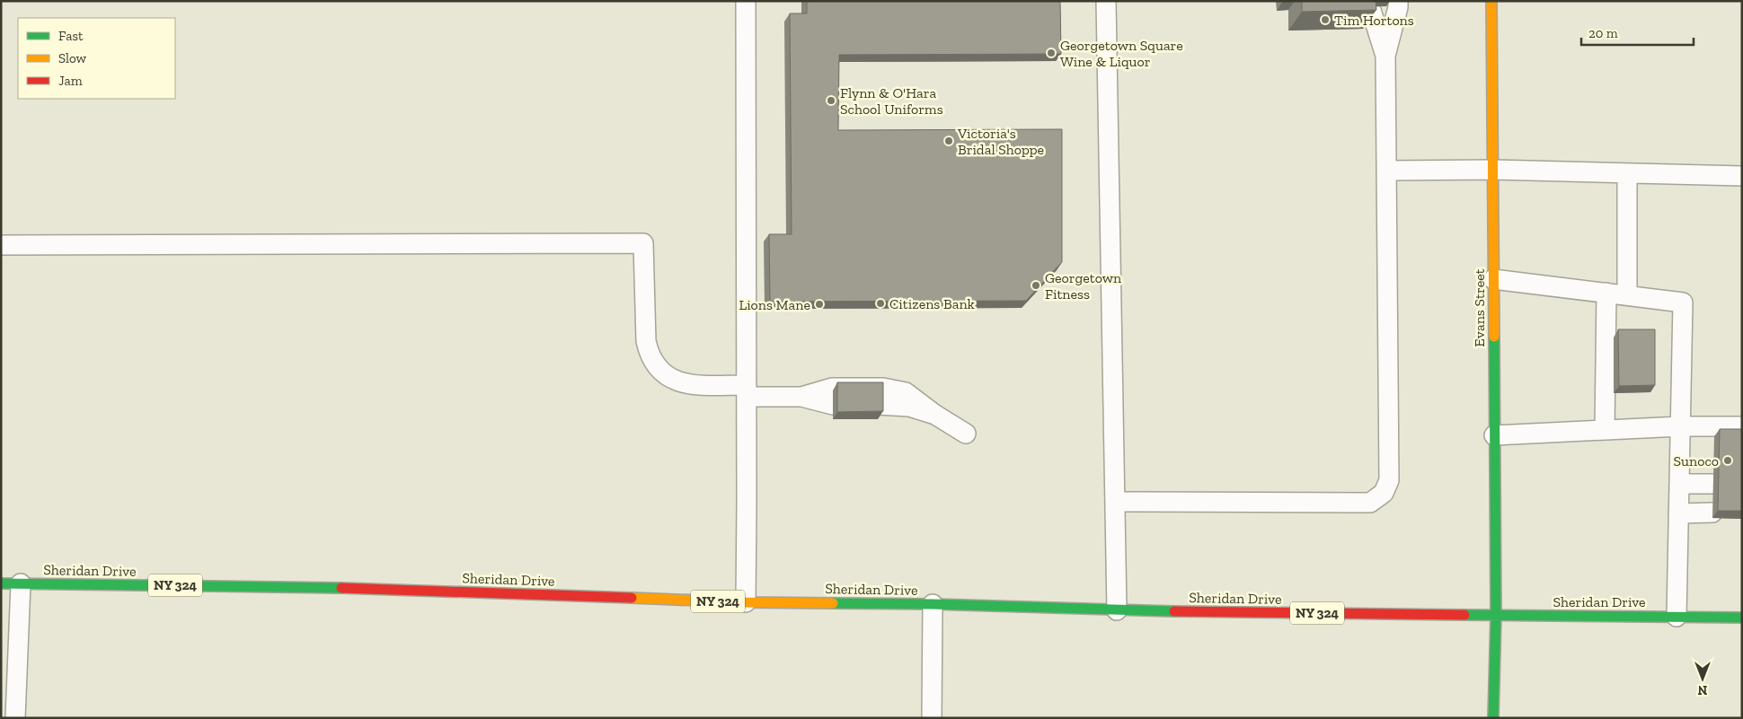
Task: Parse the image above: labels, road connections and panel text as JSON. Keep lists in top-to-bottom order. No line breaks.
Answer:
{"streets":{"main road":["Evans Street","Sheridan Drive","NY 324"]},"crossings":[["Evans Street","Sheridan Drive"]],"places":["Tim Hortons","Georgetown Square Wine & Liquor","Flynn & O'Hara School Uniforms","Victoria's Bridal Shoppe","Georgetown Fitness","Citizens Bank","Lions Mane","Sunoco"],"legend":["Fast","Slow","Jam"],"scale_bar":"20 m","north":"bottom"}
